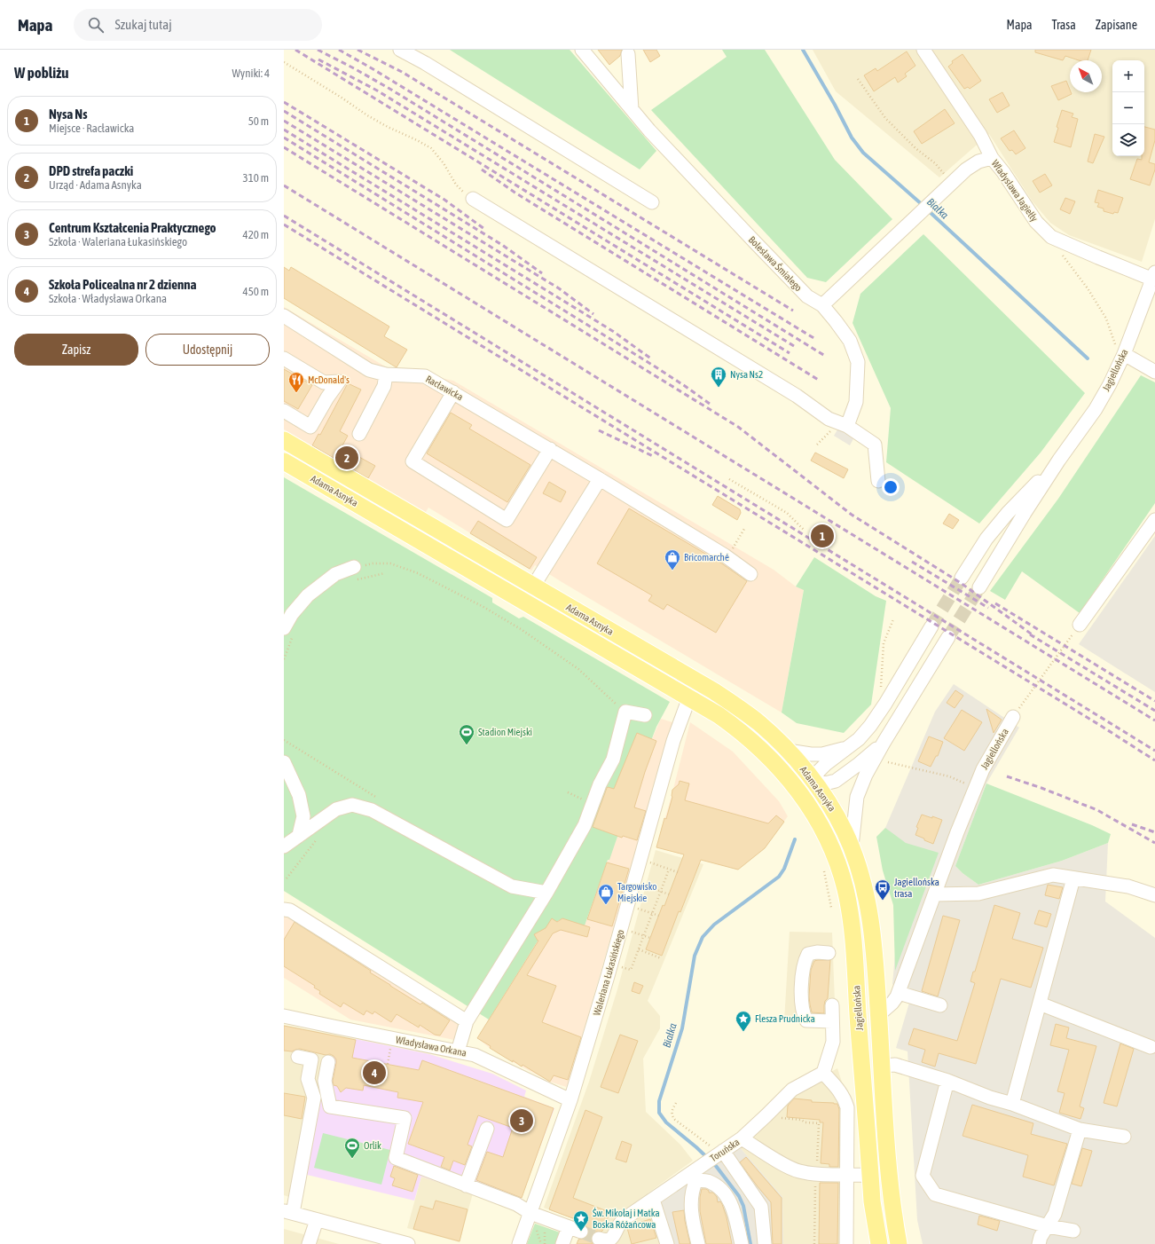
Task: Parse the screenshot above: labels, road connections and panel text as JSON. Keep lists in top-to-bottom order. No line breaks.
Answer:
{"streets":{"main road":["Jagiellońska","Adama Asnyka"],"street":["Władysława Jagiełły","Bolesława Śmiałego","Racławicka","Waleriana Łukasińskiego","Władysława Orkana","Toruńska"]},"crossings":[["Władysława Jagiełły","Jagiellońska"],["Jagiellońska","Adama Asnyka"],["Jagiellońska","Toruńska"],["Adama Asnyka","Waleriana Łukasińskiego"],["Waleriana Łukasińskiego","Władysława Orkana"]],"water":["Białka"],"places":{"building":["Nysa Ns2"],"restaurant":["McDonald's"],"shop":["Bricomarché","Targowisko Miejskie"],"sports":["Stadion Miejski","Orlik"],"bus stop":["Jagiellońska trasa"],"place":["Flesza Prudnicka","Św. Mikołaj i Matka Boska Różańcowa"]},"north":"top left","page":{"header":"Mapa","search":"Szukaj tutaj","nav":["Mapa","Trasa","Zapisane"],"heading":["W pobliżu","Wyniki: 4"],"map_buttons":["+","−"],"list":[{"mark":"1","name":"Nysa Ns","note":"Miejsce · Racławicka","value":"50 m"},{"mark":"2","name":"DPD strefa paczki","note":"Urząd · Adama Asnyka","value":"310 m"},{"mark":"3","name":"Centrum Kształcenia Praktycznego","note":"Szkoła · Waleriana Łukasińskiego","value":"420 m"},{"mark":"4","name":"Szkoła Policealna nr 2 dzienna","note":"Szkoła · Władysława Orkana","value":"450 m"}],"buttons":["Zapisz","Udostępnij"],"pins":["2","1","4","3"]}}
